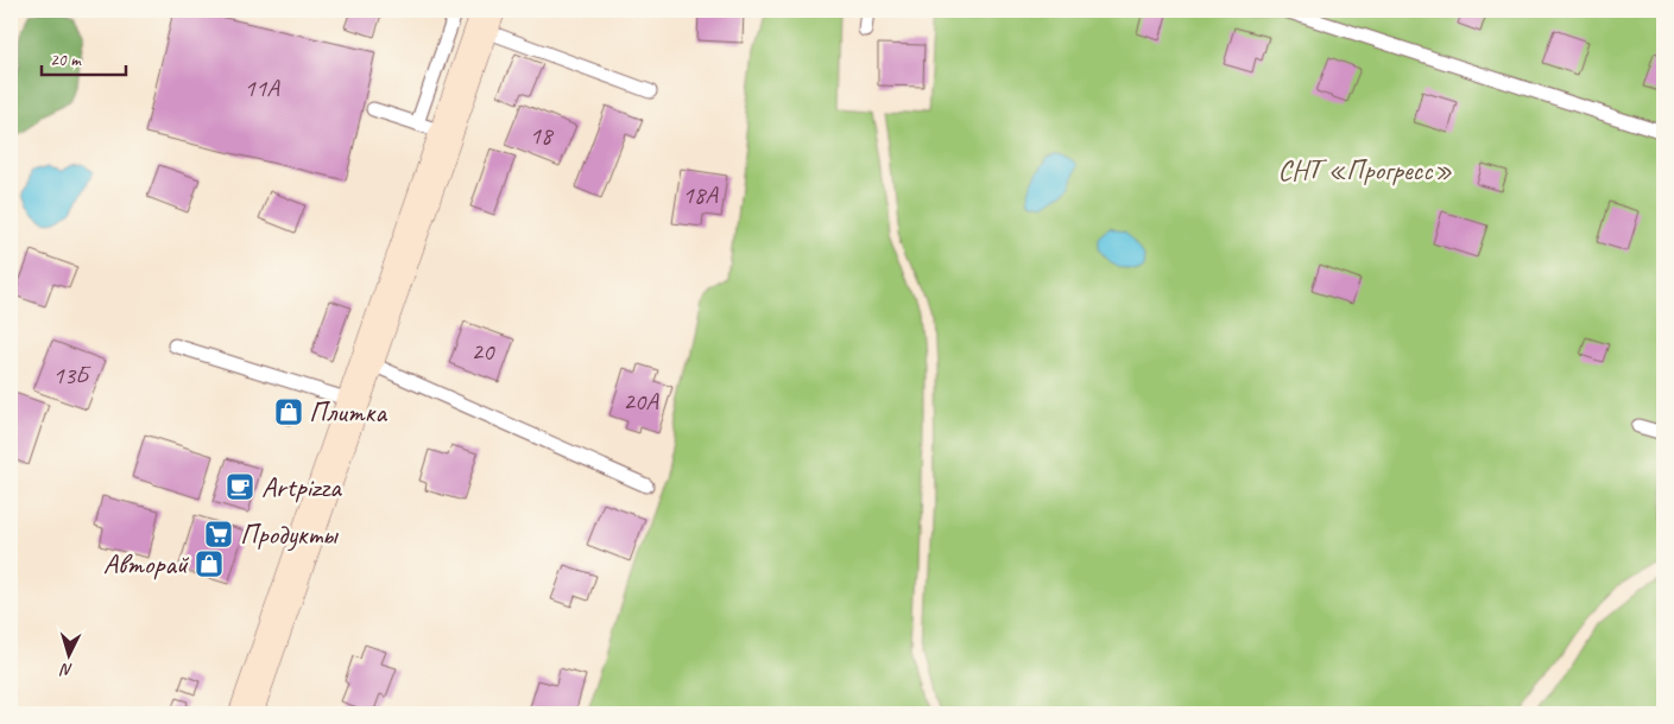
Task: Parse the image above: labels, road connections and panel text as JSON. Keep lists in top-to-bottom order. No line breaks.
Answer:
{"parks":["СНТ «Прогресс»"],"places":{"shop":["Плитка","Авторай"],"cafe":["Artpizza"],"supermarket":["Продукты"]},"house_numbers":["11А","18","18А","20","13Б","20А"],"scale_bar":"20 m","north":"bottom"}
